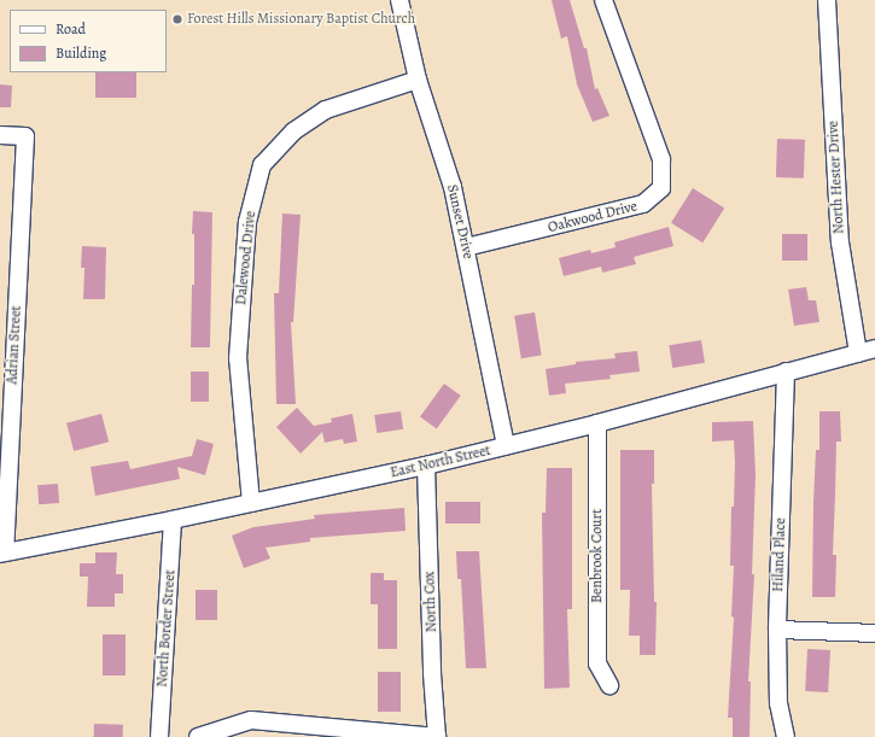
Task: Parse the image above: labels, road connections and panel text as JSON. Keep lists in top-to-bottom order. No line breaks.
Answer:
{"streets":{"street":["North Hester Drive","Oakwood Drive","Sunset Drive","Dalewood Drive","Adrian Street","East North Street","Hiland Place","Benbrook Court","North Cox","North Border Street"]},"crossings":[["North Hester Drive","East North Street"],["Oakwood Drive","Sunset Drive"],["Sunset Drive","Dalewood Drive"],["Sunset Drive","East North Street"],["Dalewood Drive","East North Street"],["Adrian Street","East North Street"],["East North Street","Hiland Place"],["East North Street","Benbrook Court"],["East North Street","North Cox"],["East North Street","North Border Street"]],"places":["Forest Hills Missionary Baptist Church"],"legend":["Road","Building"]}
